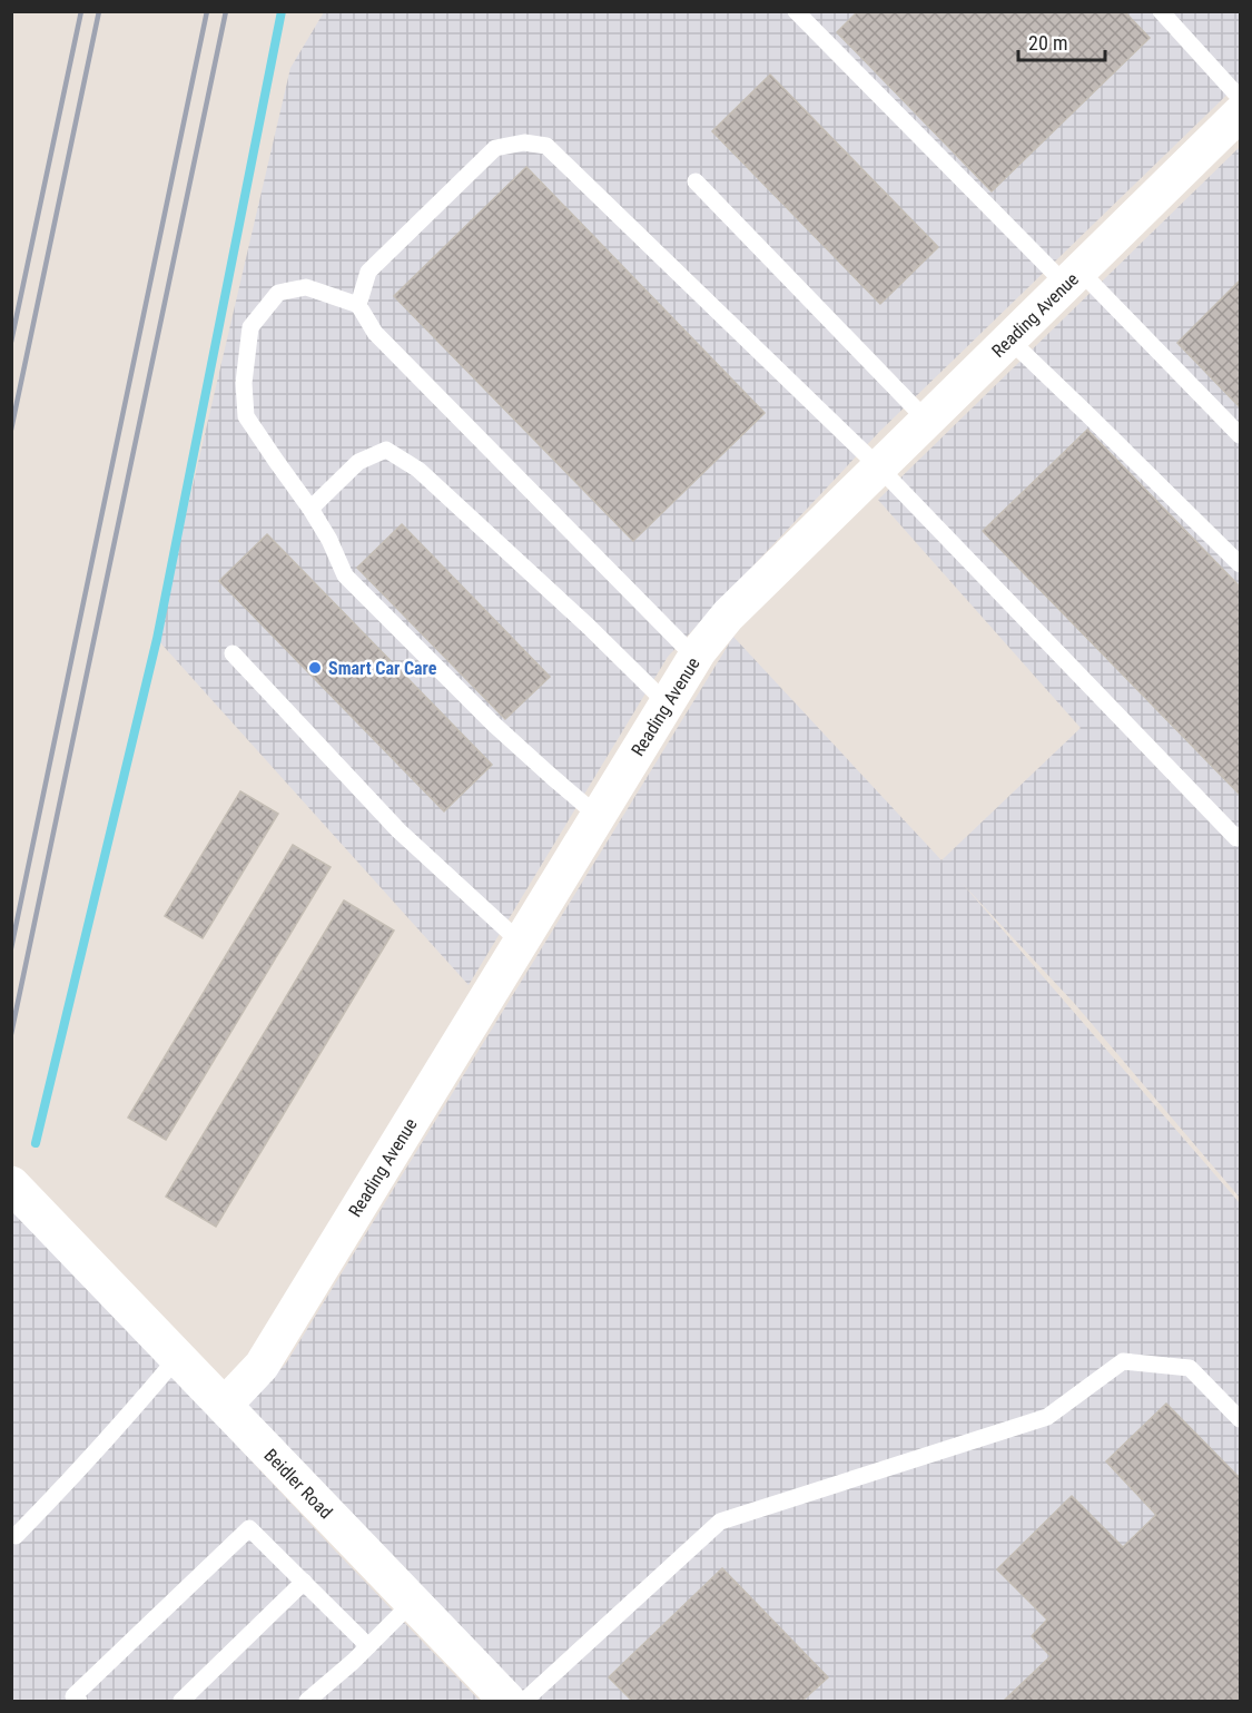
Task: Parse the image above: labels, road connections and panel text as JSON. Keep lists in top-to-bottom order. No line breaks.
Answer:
{"streets":{"street":["Reading Avenue","Beidler Road"]},"crossings":[["Reading Avenue","Beidler Road"]],"places":["Smart Car Care"],"scale_bar":"20 m"}
